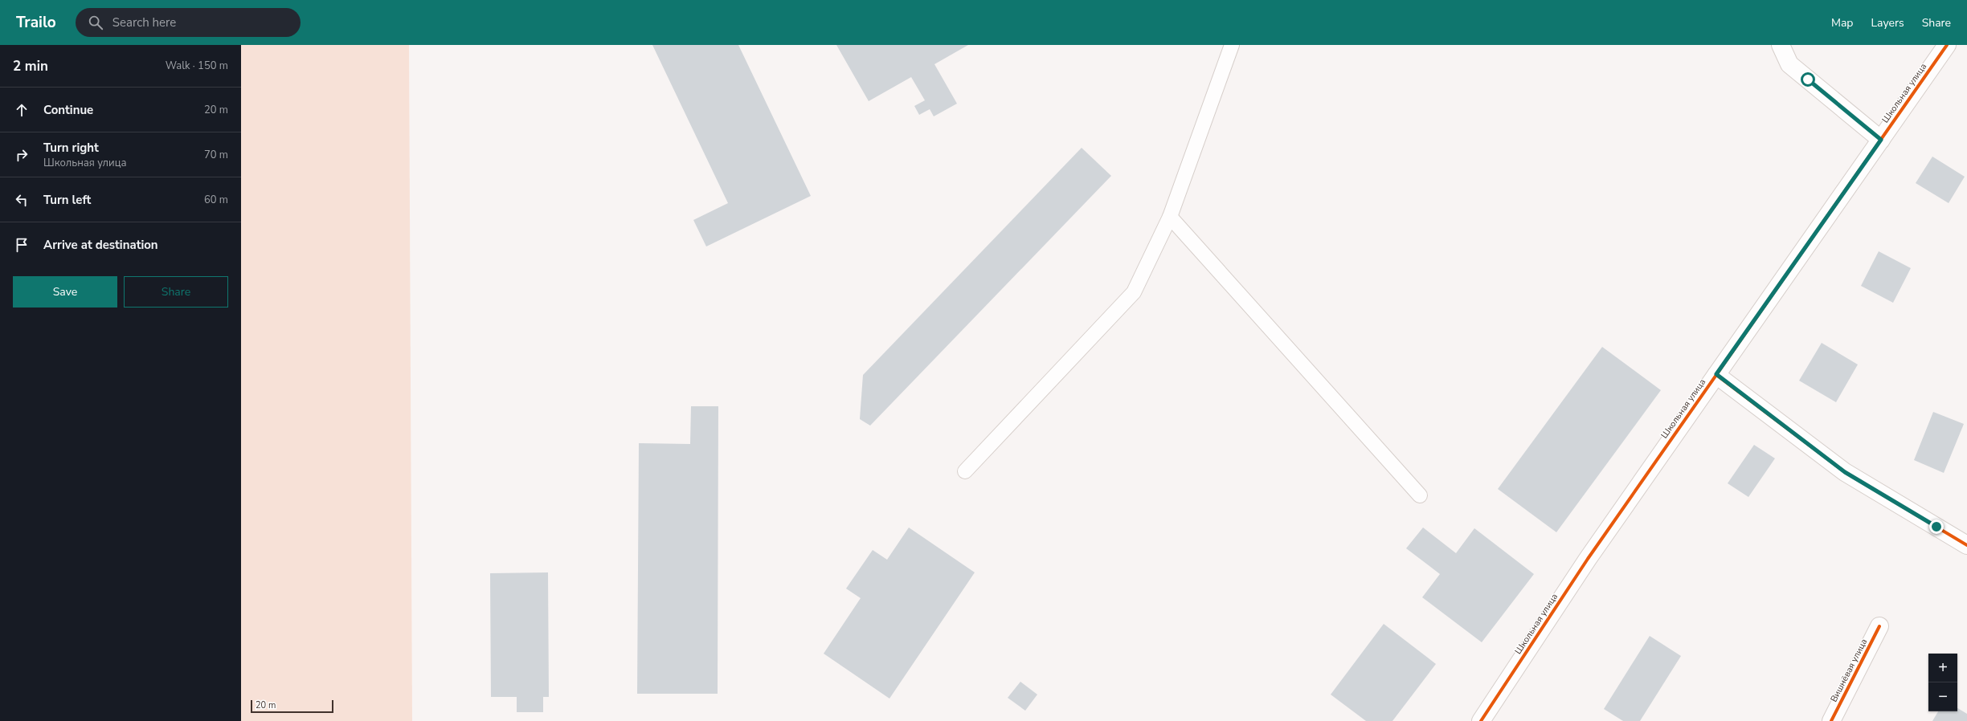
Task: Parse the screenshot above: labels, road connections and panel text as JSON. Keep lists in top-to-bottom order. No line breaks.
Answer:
{"streets":{"street":["Школьная улица","Вишнёвая улица"]},"scale_bar":"20 m","page":{"header":"Trailo","search":"Search here","nav":["Map","Layers","Share"],"heading":["2 min","Walk · 150 m"],"list":[["Continue","20 m"],["Turn right","Школьная улица","70 m"],["Turn left","60 m"],"Arrive at destination"],"buttons":["Save","Share"],"map_buttons":["+","−"],"scale":"20 m"}}
